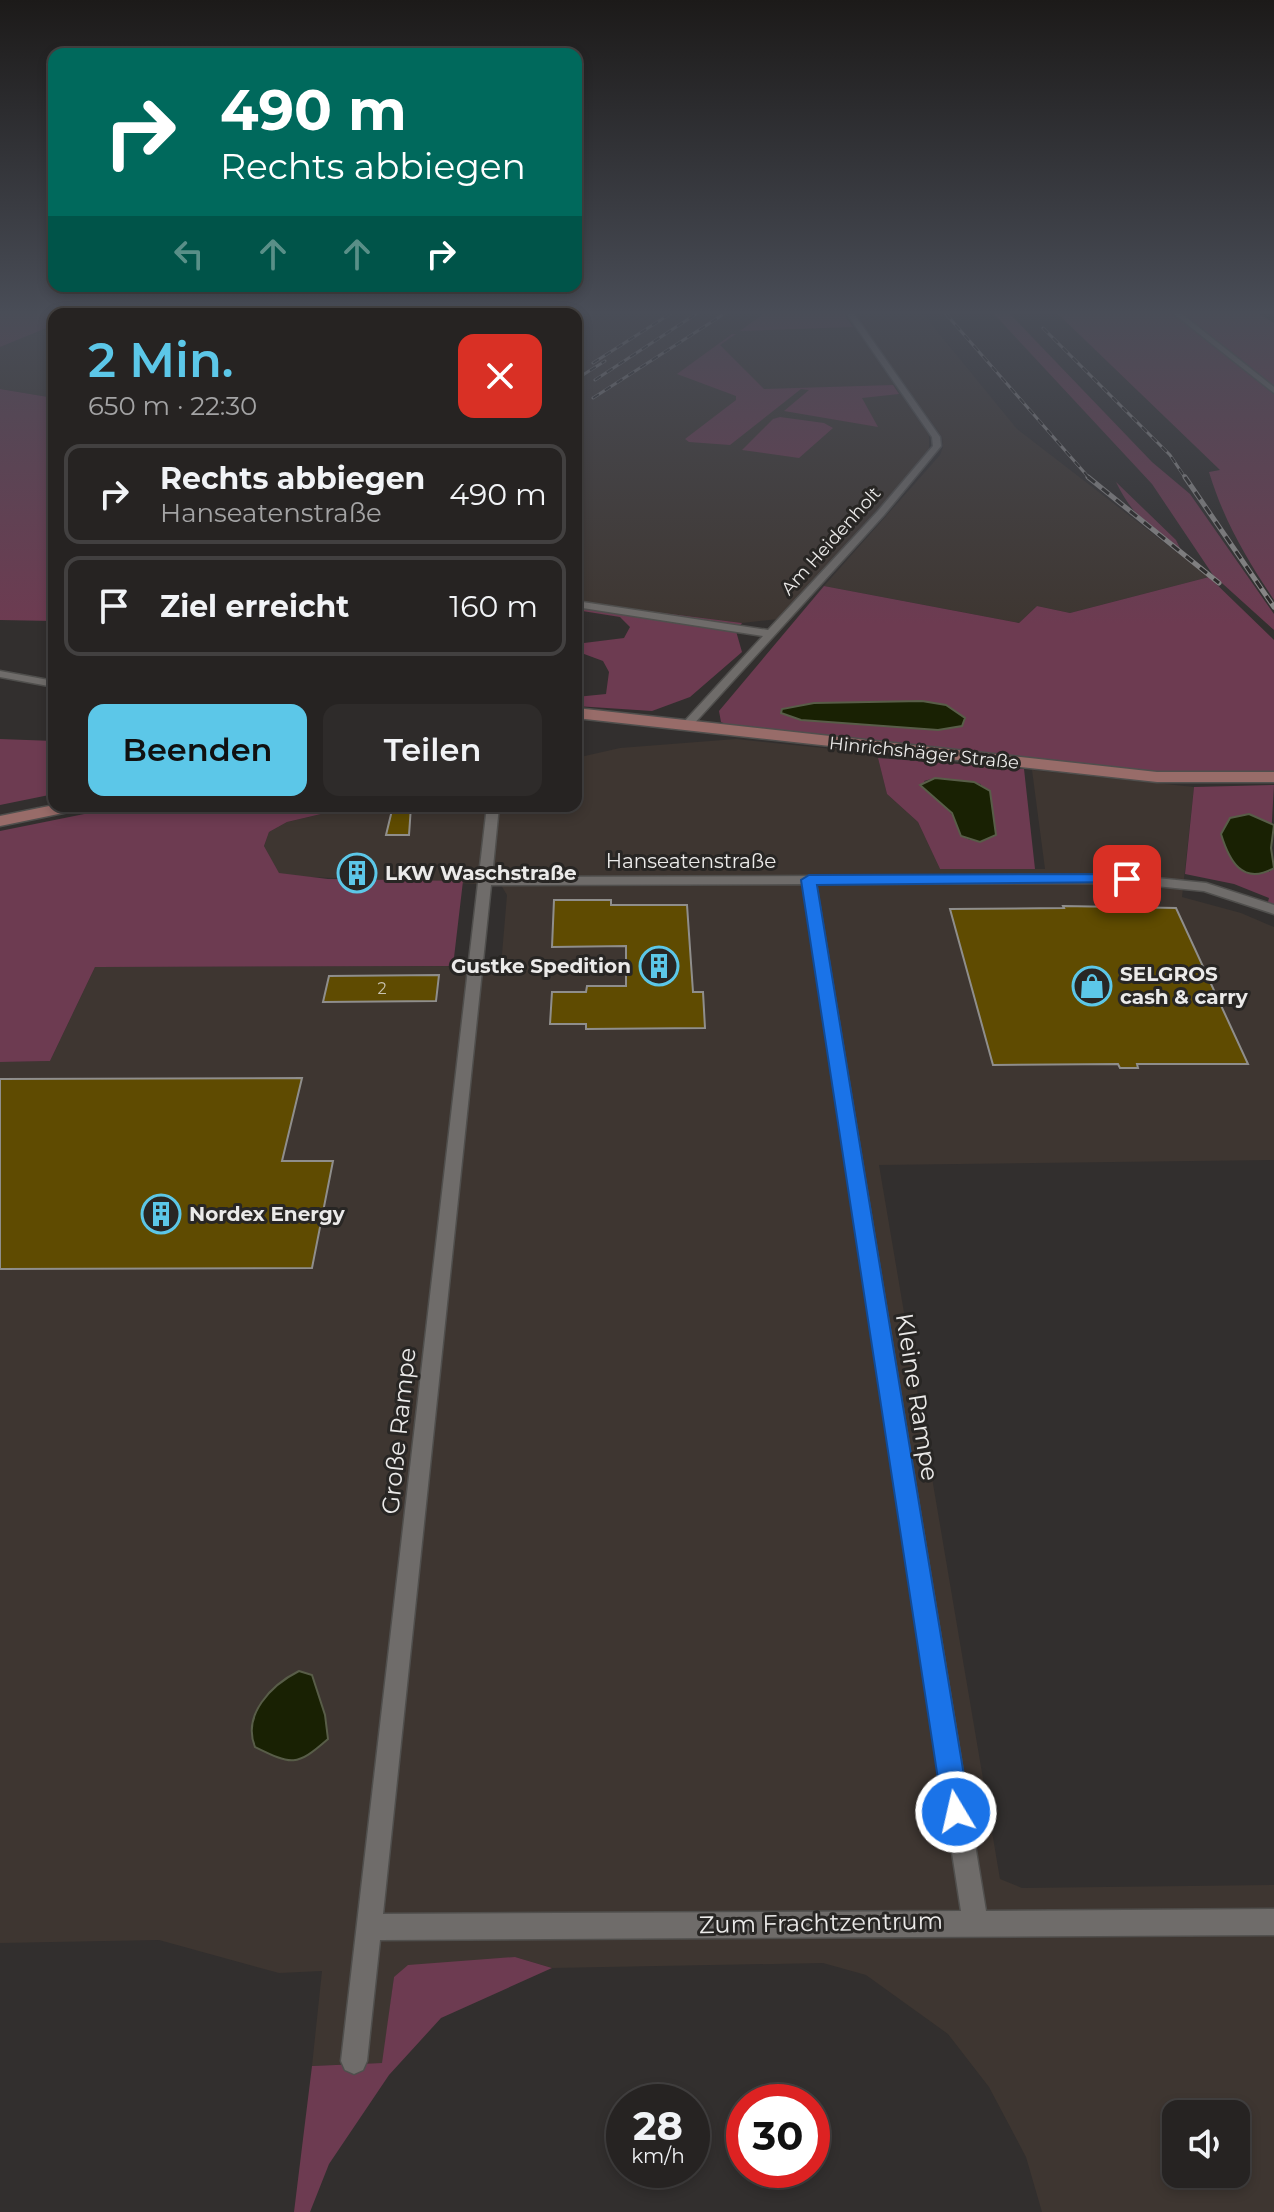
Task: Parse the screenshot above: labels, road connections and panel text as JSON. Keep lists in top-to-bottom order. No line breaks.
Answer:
{"streets":{"main road":["Hinrichshäger Straße"],"street":["Am Heidenholt","Hanseatenstraße","Kleine Rampe","Große Rampe","Zum Frachtzentrum"]},"crossings":[["Am Heidenholt","Hinrichshäger Straße"],["Hanseatenstraße","Kleine Rampe"],["Hanseatenstraße","Große Rampe"],["Kleine Rampe","Zum Frachtzentrum"],["Große Rampe","Zum Frachtzentrum"]],"places":{"building":["LKW Waschstraße","Gustke Spedition","Nordex Energy"],"shop":["SELGROS cash & carry"]},"house_numbers":["2"],"page":{"turn":["490 m","Rechts abbiegen"],"heading":["2 Min.","650 m · 22:30"],"list":[{"name":"Rechts abbiegen","note":"Hanseatenstraße","value":"490 m"},{"name":"Ziel erreicht","value":"160 m"}],"buttons":["Beenden","Teilen"],"speed":"28 km/h","limit":"30"}}
